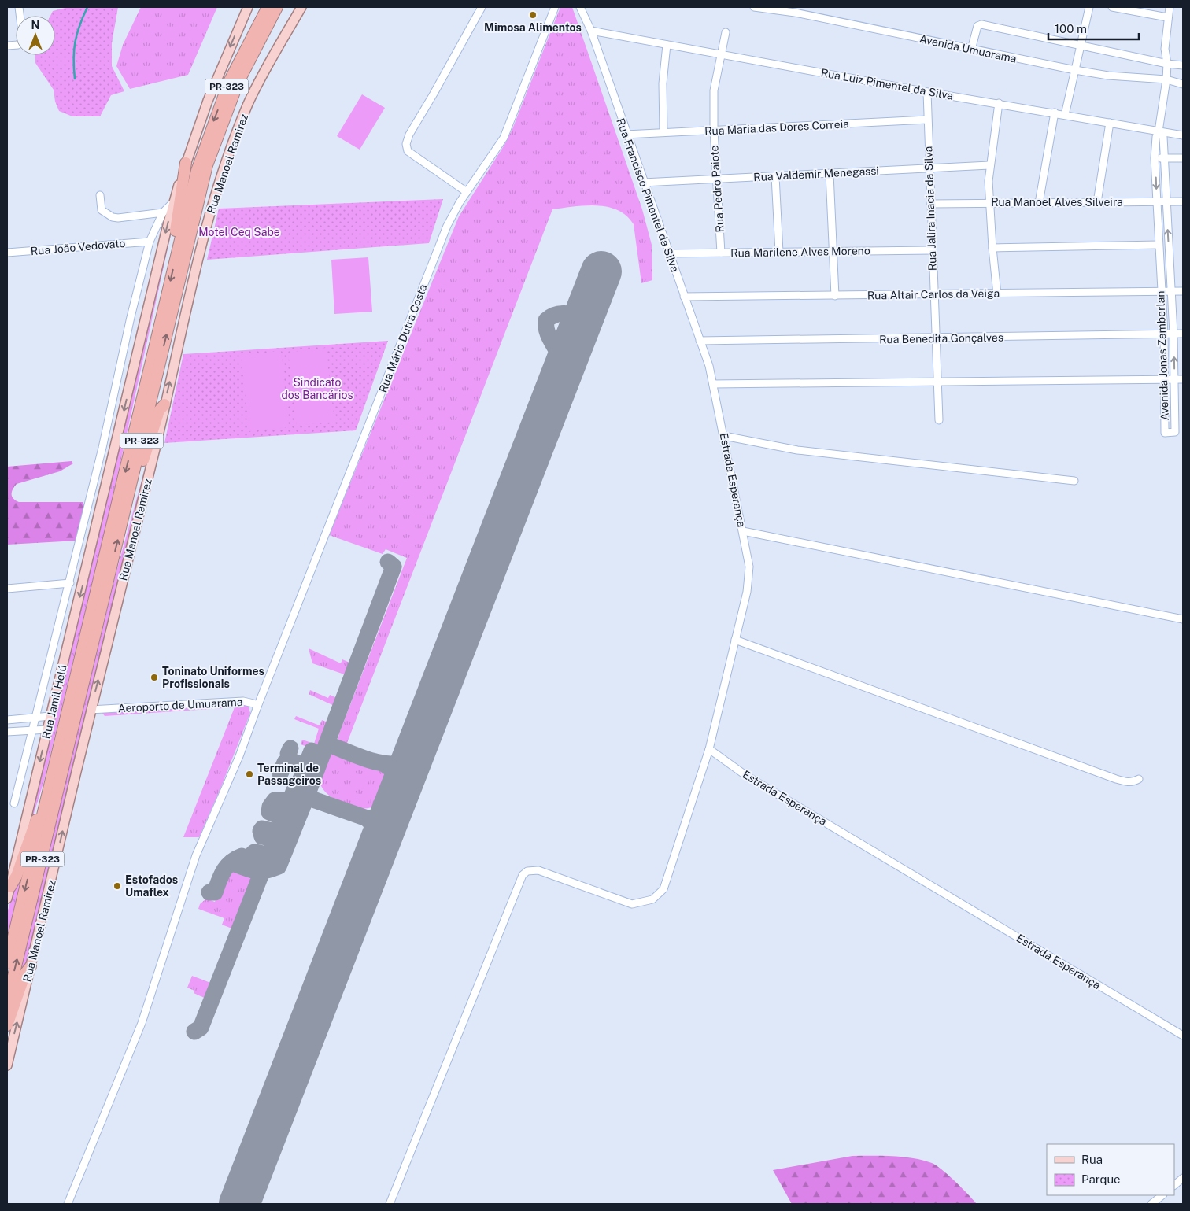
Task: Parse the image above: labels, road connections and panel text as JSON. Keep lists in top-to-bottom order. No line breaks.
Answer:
{"streets":{"highway":["PR-323"],"main road":["Rua Manoel Ramirez","Rua Jamil Helú"],"street":["Avenida Umuarama","Rua Luiz Pimentel da Silva","Rua Maria das Dores Correia","Rua Valdemir Menegassi","Rua Pedro Paiote","Rua Francisco Pimentel da Silva","Rua Manoel Alves Silveira","Rua Jalira Inacia da Silva","Rua João Vedovato","Rua Marilene Alves Moreno","Rua Altair Carlos da Veiga","Rua Mário Dutra Costa","Rua Benedita Gonçalves","Avenida Jonas Zamberlan","Estrada Esperança","Aeroporto de Umuarama"]},"crossings":[["Rua Luiz Pimentel da Silva","Rua Pedro Paiote"],["Rua Luiz Pimentel da Silva","Rua Francisco Pimentel da Silva"],["Rua Luiz Pimentel da Silva","Rua Jalira Inacia da Silva"],["Rua Luiz Pimentel da Silva","Avenida Jonas Zamberlan"],["Rua Maria das Dores Correia","Rua Pedro Paiote"],["Rua Maria das Dores Correia","Rua Francisco Pimentel da Silva"],["Rua Maria das Dores Correia","Rua Jalira Inacia da Silva"],["Rua Manoel Ramirez","Aeroporto de Umuarama"],["Rua Valdemir Menegassi","Rua Pedro Paiote"],["Rua Valdemir Menegassi","Rua Francisco Pimentel da Silva"],["Rua Valdemir Menegassi","Rua Jalira Inacia da Silva"],["Rua Pedro Paiote","Rua Marilene Alves Moreno"],["Rua Francisco Pimentel da Silva","Rua Marilene Alves Moreno"],["Rua Francisco Pimentel da Silva","Rua Altair Carlos da Veiga"],["Rua Francisco Pimentel da Silva","Rua Benedita Gonçalves"],["Rua Francisco Pimentel da Silva","Estrada Esperança"],["Rua Manoel Alves Silveira","Rua Jalira Inacia da Silva"],["Rua Manoel Alves Silveira","Avenida Jonas Zamberlan"],["Rua Jalira Inacia da Silva","Rua Marilene Alves Moreno"],["Rua Jalira Inacia da Silva","Rua Altair Carlos da Veiga"],["Rua Jalira Inacia da Silva","Rua Benedita Gonçalves"],["Rua Altair Carlos da Veiga","Avenida Jonas Zamberlan"],["Rua Mário Dutra Costa","Aeroporto de Umuarama"],["Rua Benedita Gonçalves","Avenida Jonas Zamberlan"]],"one_way":["Rua Manoel Ramirez","Rua Jamil Helú"],"parks":["Motel Ceq Sabe","Sindicato dos Bancários"],"places":["Mimosa Alimentos","Toninato Uniformes Profissionais","Terminal de Passageiros","Estofados Umaflex"],"legend":["Rua","Parque"],"scale_bar":"100 m","north":"top"}
